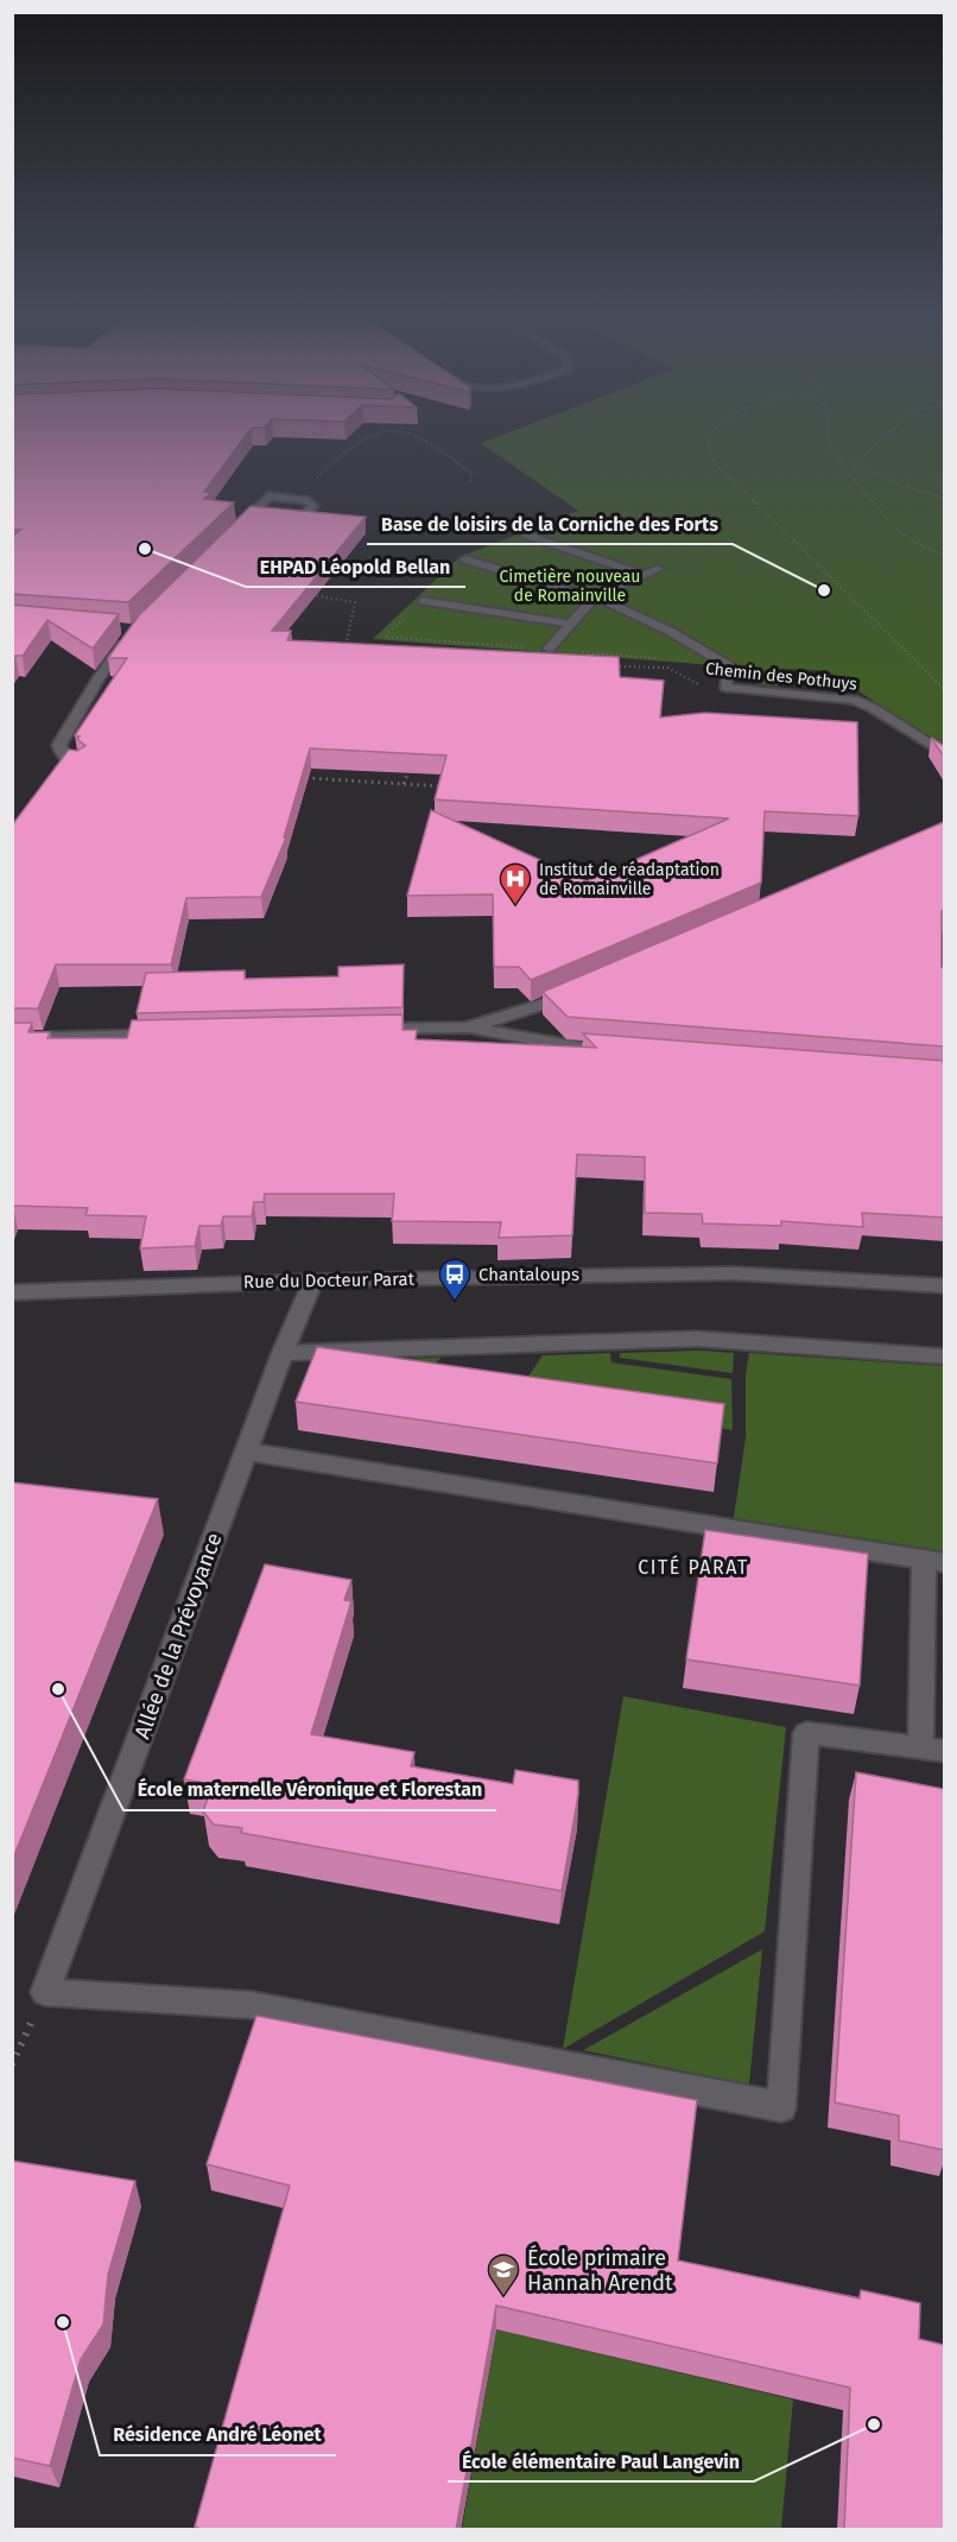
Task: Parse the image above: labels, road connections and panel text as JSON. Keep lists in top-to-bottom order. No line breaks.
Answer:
{"streets":{"street":["Chemin des Pothuys","Rue du Docteur Parat","Allée de la Prévoyance"]},"crossings":[["Rue du Docteur Parat","Allée de la Prévoyance"]],"districts":["CITÉ PARAT"],"parks":["Cimetière nouveau de Romainville"],"places":{"other":["EHPAD Léopold Bellan","Base de loisirs de la Corniche des Forts","École maternelle Véronique et Florestan","Résidence André Léonet","École élémentaire Paul Langevin"],"hospital":["Institut de réadaptation de Romainville"],"bus stop":["Chantaloups"],"school or university":["École primaire Hannah Arendt"]}}
